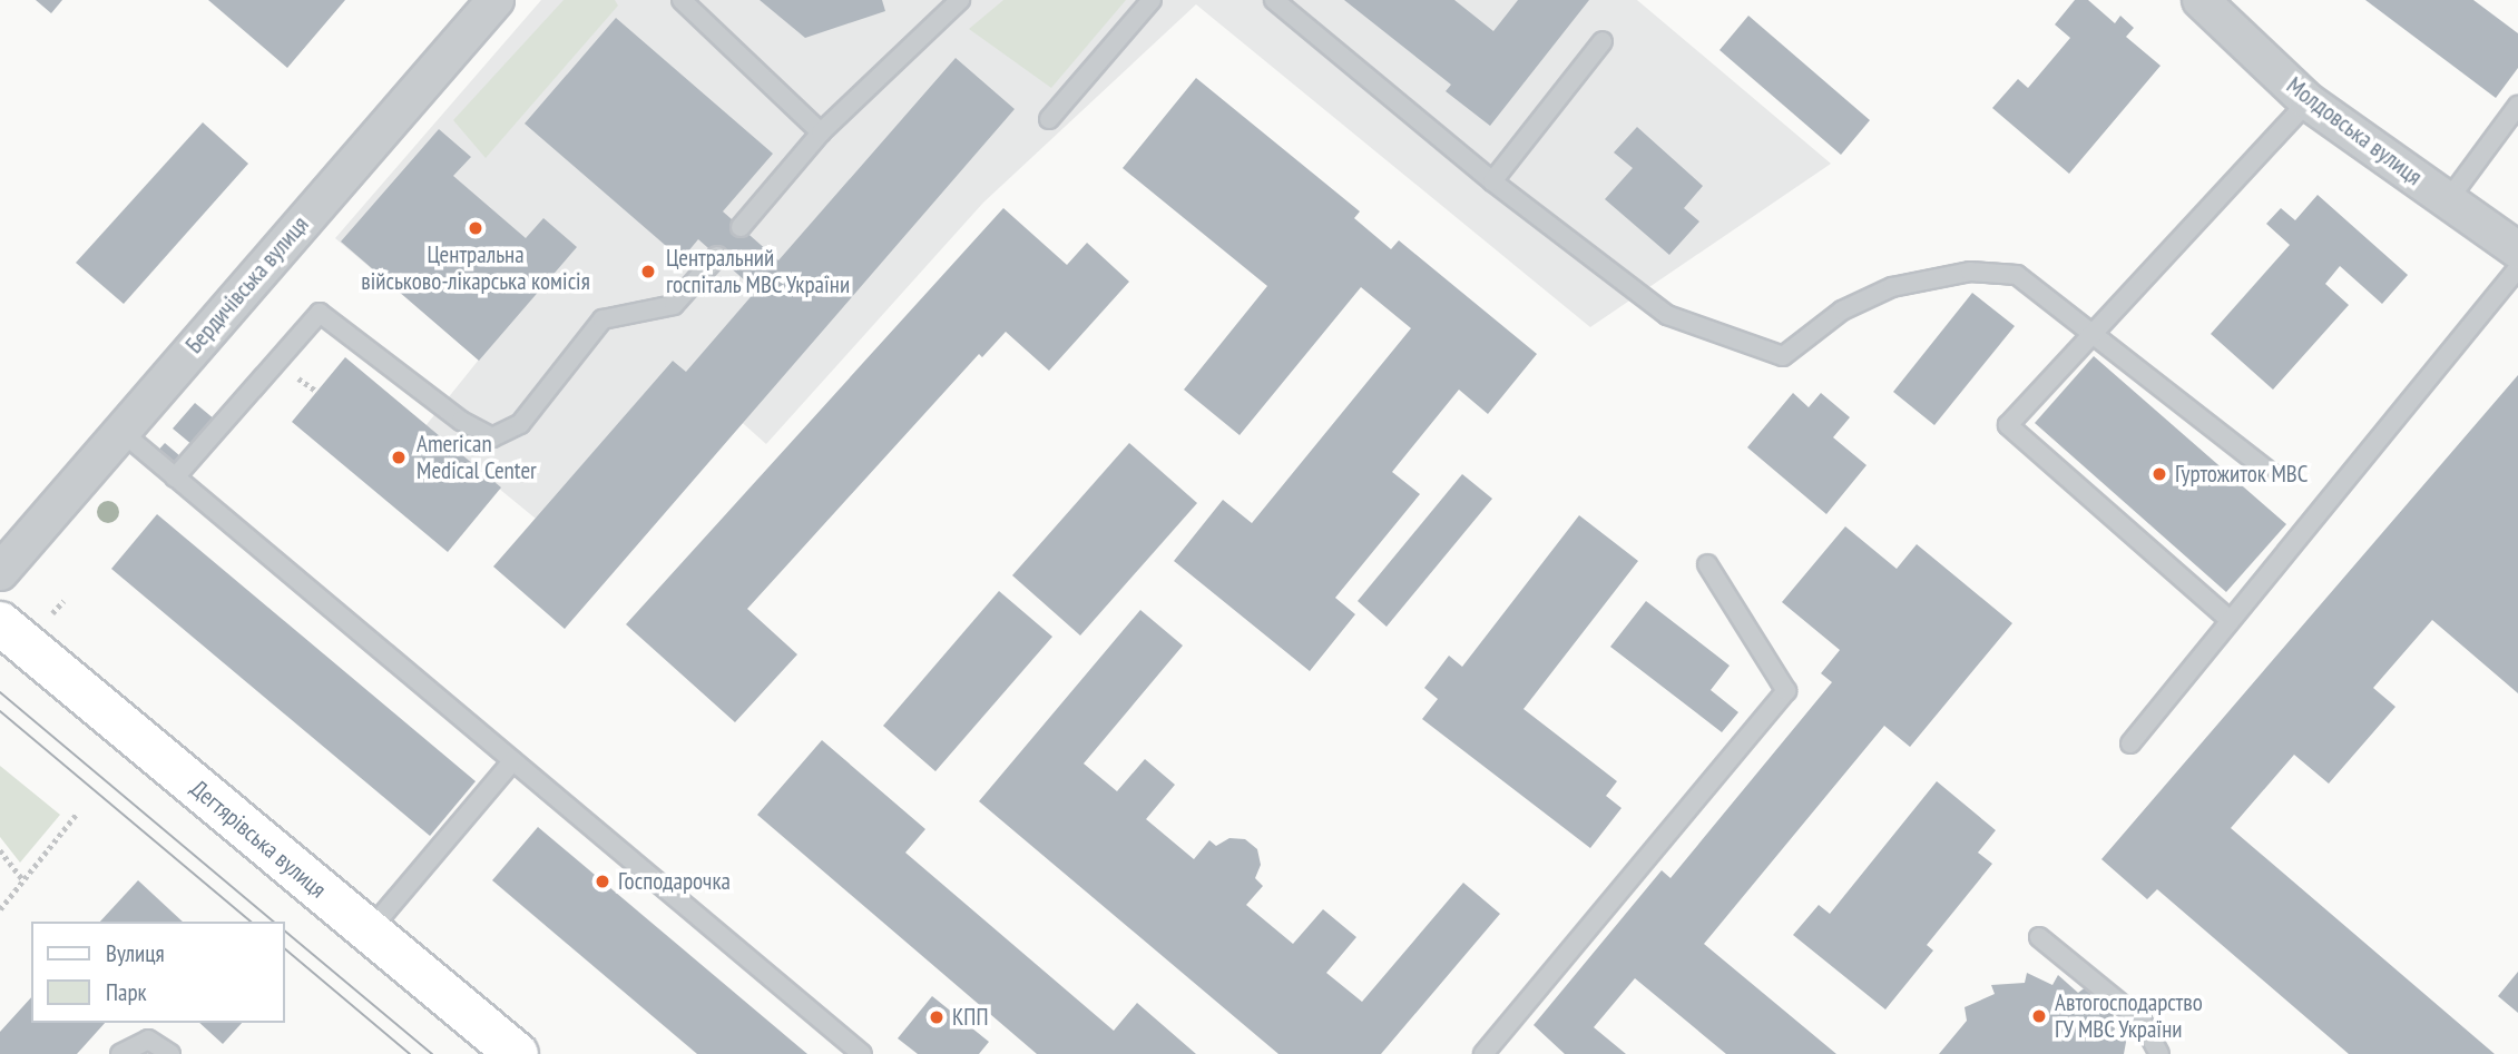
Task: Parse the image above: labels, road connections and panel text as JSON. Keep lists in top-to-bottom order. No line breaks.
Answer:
{"streets":{"main road":["Дегтярівська вулиця"],"street":["Молдовська вулиця","Бердичівська вулиця"]},"places":["Центральна військово-лікарська комісія","Центральний госпіталь МВС України","American Medical Center","Гуртожиток МВС","Господарочка","Автогосподарство ГУ МВС України","КПП"],"legend":["Вулиця","Парк"]}
